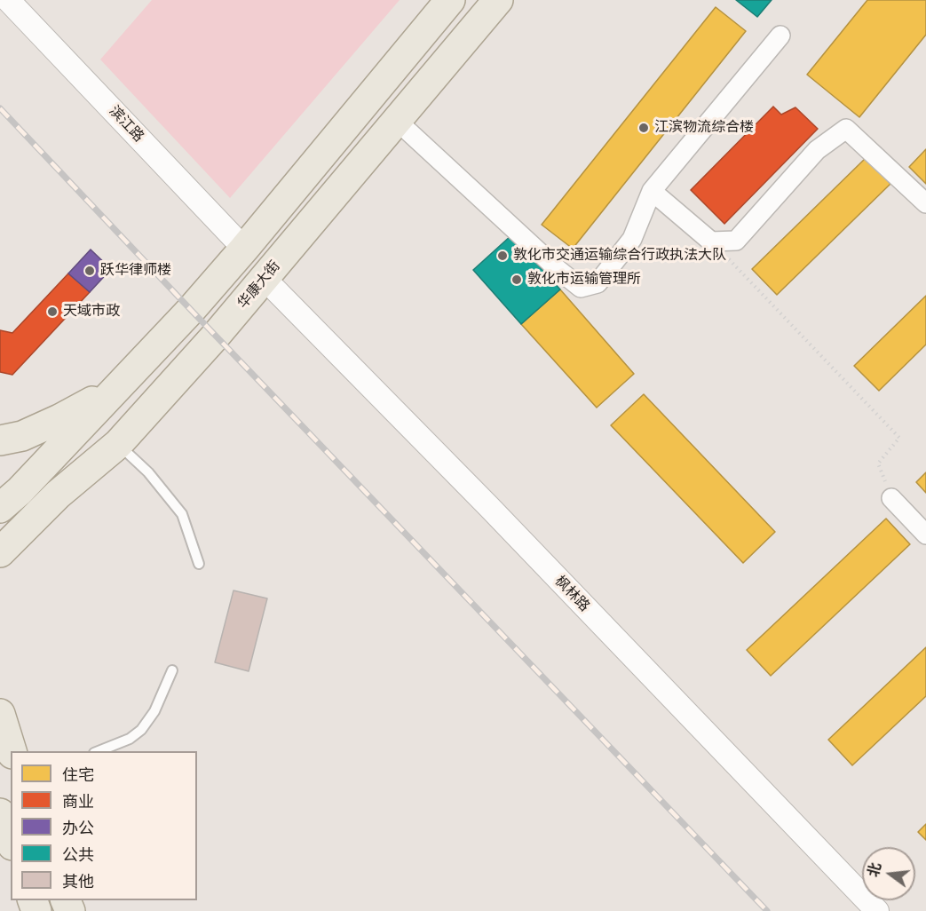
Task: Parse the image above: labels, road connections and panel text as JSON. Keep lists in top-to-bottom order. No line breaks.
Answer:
{"streets":{"main road":["华康大街"],"street":["滨江路","枫林路"]},"crossings":[["华康大街","枫林路"]],"places":["江滨物流综合楼","敦化市交通运输综合行政执法大队","跃华律师楼","敦化市运输管理所","天域市政"],"legend":["住宅","商业","办公","公共","其他"],"north":"left"}
